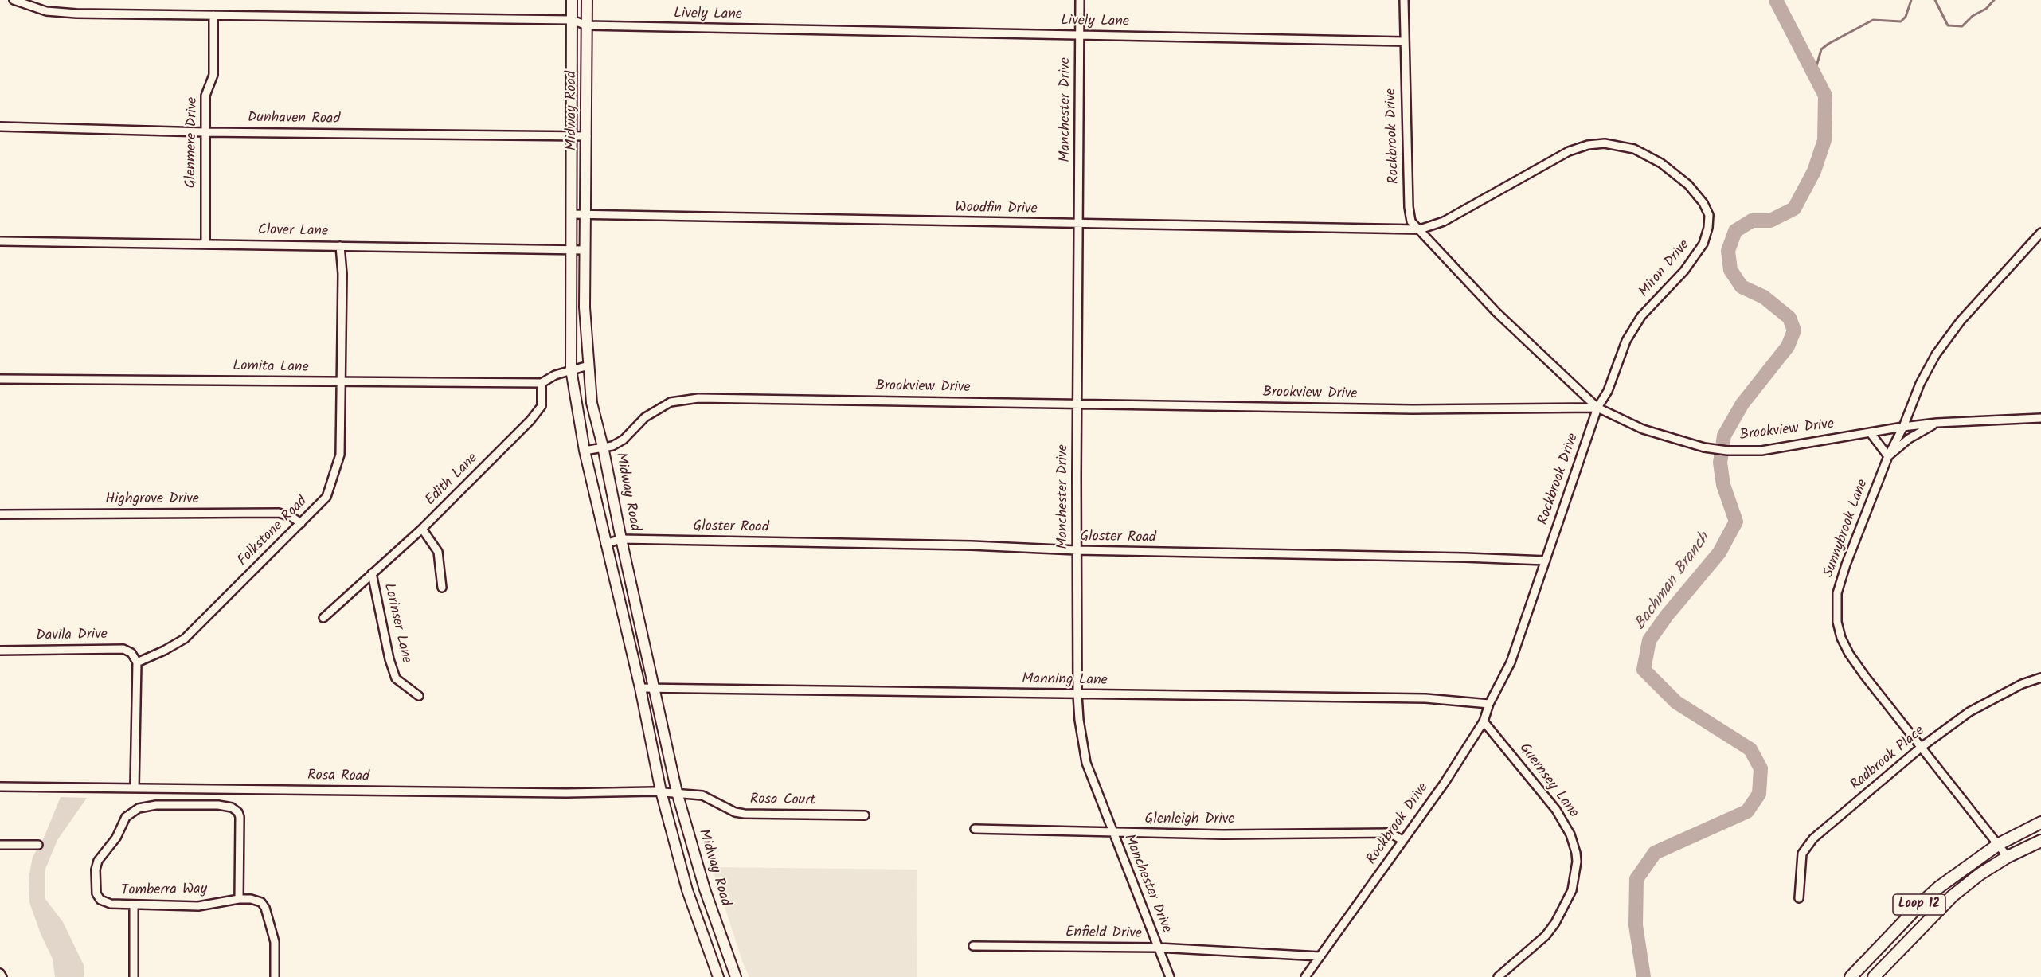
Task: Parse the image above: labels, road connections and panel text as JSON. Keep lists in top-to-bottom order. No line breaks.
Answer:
{"streets":{"main road":["Midway Road","Loop 12"],"street":["Lively Lane","Manchester Drive","Dunhaven Road","Rockbrook Drive","Glenmere Drive","Woodfin Drive","Clover Lane","Miron Drive","Lomita Lane","Brookview Drive","Edith Lane","Highgrove Drive","Gloster Road","Sunnybrook Lane","Folkstone Road","Lorinser Lane","Davila Drive","Manning Lane","Radbrook Place","Rosa Road","Guernsey Lane","Rosa Court","Glenleigh Drive","Tomberra Way","Enfield Drive"]},"crossings":[["Lively Lane","Manchester Drive"],["Lively Lane","Midway Road"],["Lively Lane","Rockbrook Drive"],["Lively Lane","Glenmere Drive"],["Manchester Drive","Woodfin Drive"],["Manchester Drive","Brookview Drive"],["Manchester Drive","Gloster Road"],["Manchester Drive","Manning Lane"],["Manchester Drive","Glenleigh Drive"],["Manchester Drive","Enfield Drive"],["Midway Road","Dunhaven Road"],["Midway Road","Woodfin Drive"],["Midway Road","Clover Lane"],["Midway Road","Brookview Drive"],["Midway Road","Gloster Road"],["Midway Road","Manning Lane"],["Midway Road","Rosa Road"],["Midway Road","Rosa Court"],["Dunhaven Road","Glenmere Drive"],["Rockbrook Drive","Woodfin Drive"],["Rockbrook Drive","Miron Drive"],["Rockbrook Drive","Brookview Drive"],["Rockbrook Drive","Gloster Road"],["Rockbrook Drive","Manning Lane"],["Rockbrook Drive","Guernsey Lane"],["Rockbrook Drive","Glenleigh Drive"],["Rockbrook Drive","Enfield Drive"],["Glenmere Drive","Clover Lane"],["Woodfin Drive","Miron Drive"],["Clover Lane","Folkstone Road"],["Miron Drive","Brookview Drive"],["Lomita Lane","Edith Lane"],["Lomita Lane","Folkstone Road"],["Brookview Drive","Sunnybrook Lane"],["Edith Lane","Lorinser Lane"],["Highgrove Drive","Folkstone Road"],["Sunnybrook Lane","Radbrook Place"],["Sunnybrook Lane","Loop 12"],["Folkstone Road","Davila Drive"],["Rosa Road","Rosa Court"]],"water":["Bachman Branch"]}
